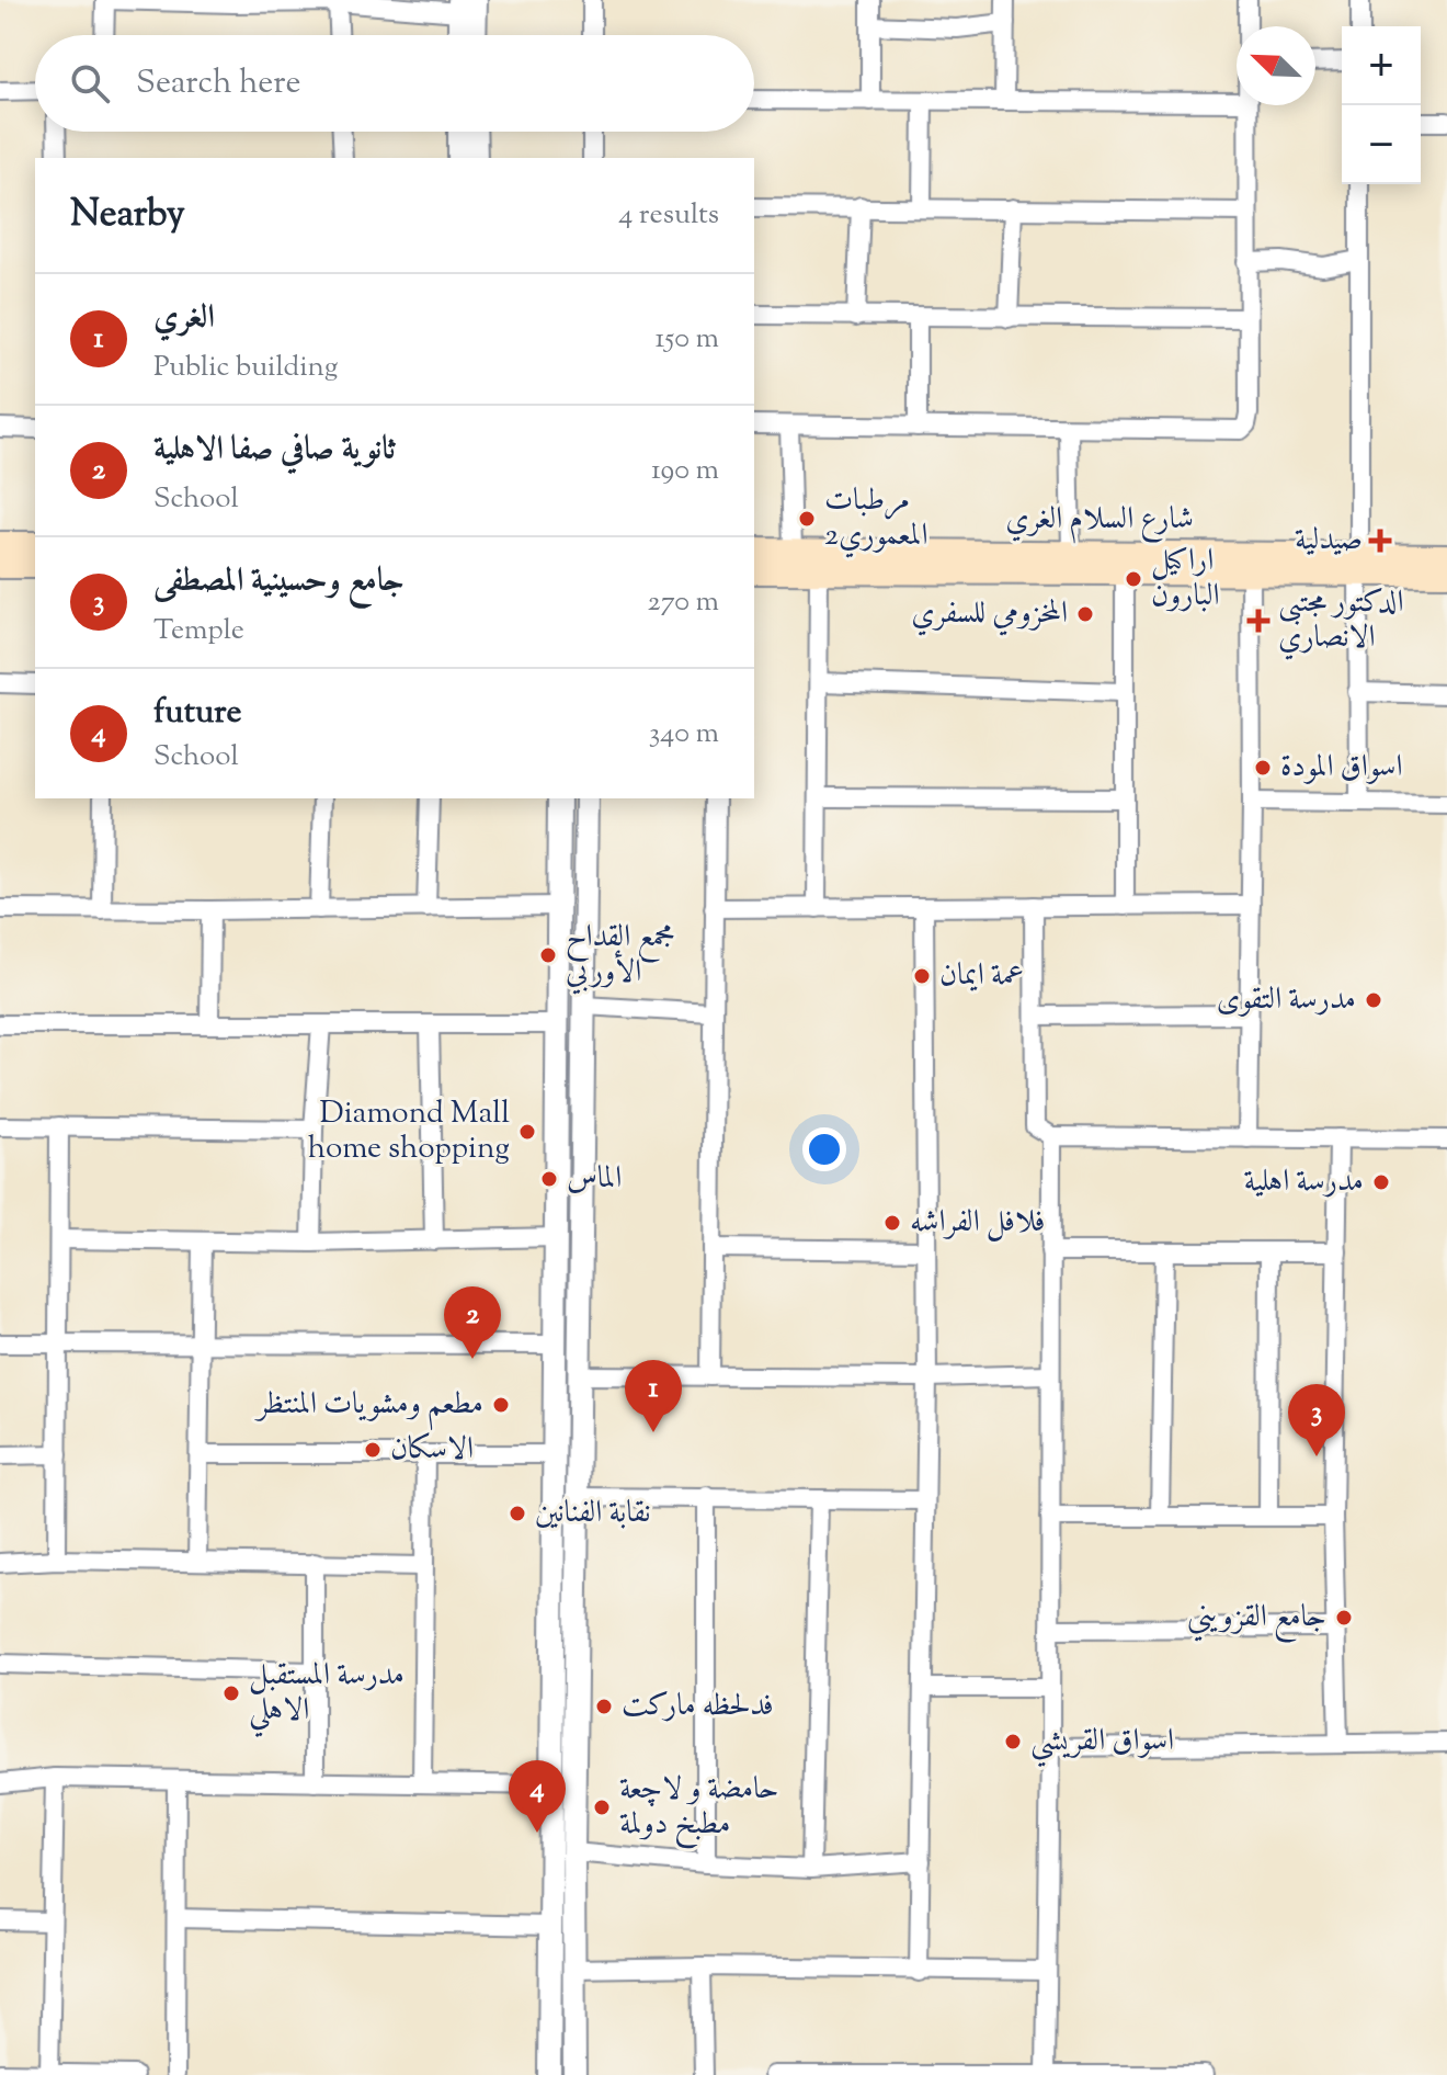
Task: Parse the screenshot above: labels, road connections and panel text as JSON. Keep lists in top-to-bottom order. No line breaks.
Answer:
{"streets":{"main road":["شارع السلام الغري"]},"places":{"other":["مرطبات المعموري2","اراكيل البارون","المخزومي للسفري","اسواق المودة","مجمع القداح الأوربي","عمة ايمان","مدرسة التقوى","Diamond Mall home shopping","الماس","مدرسة اهلية","فلافل الفراشه","مطعم ومشويات المنتظر","الاسكان","نقابة الفنانين","جامع القزويني","مدرسة المستقبل الاهلي","فدلحظه ماركت","اسواق القريشي","حامضة و لاچعة مطبخ دولمة"],"health":["صيدلية","الدكتور مجتبى الانصاري"]},"north":"top left","page":{"map_buttons":["+","−"],"search":"Search here","heading":["Nearby","4 results"],"list":[{"mark":"1","name":"الغري","note":"Public building","value":"150 m"},{"mark":"2","name":"ثانوية صافي صفا الاهلية","note":"School","value":"190 m"},{"mark":"3","name":"جامع وحسينية المصطفى","note":"Temple","value":"270 m"},{"mark":"4","name":"future","note":"School","value":"340 m"}],"pins":["2","1","3","4"]}}
